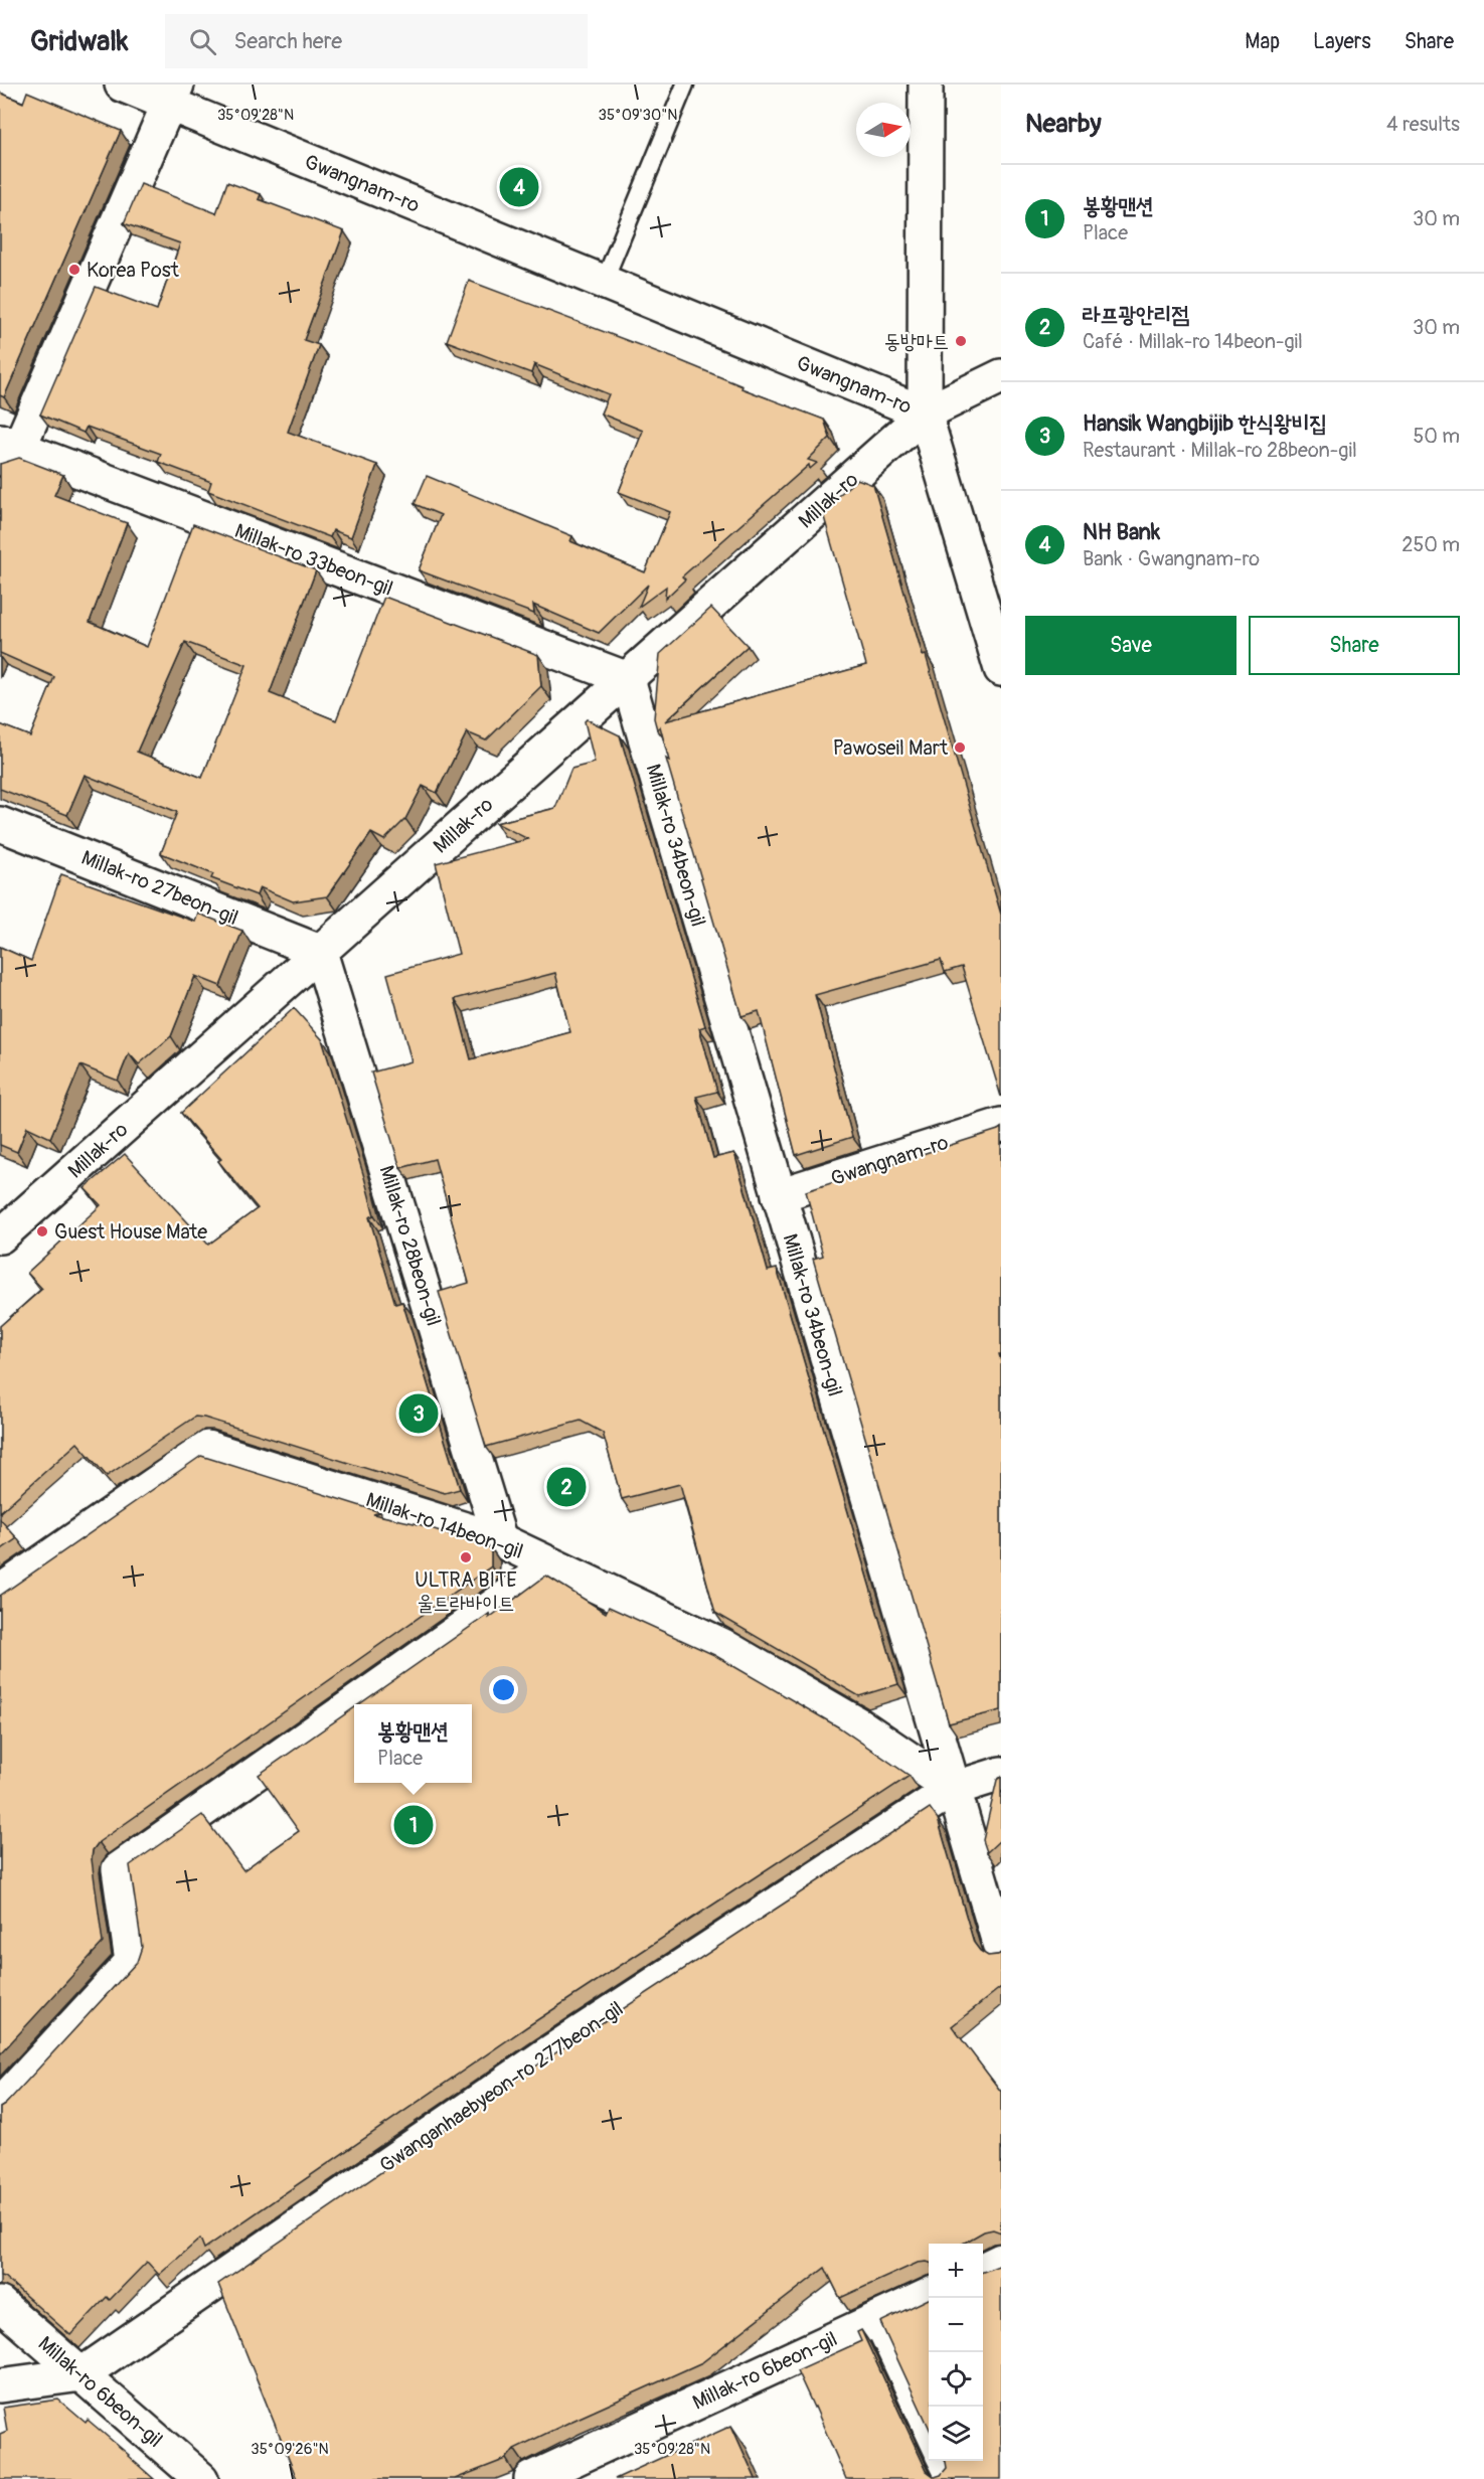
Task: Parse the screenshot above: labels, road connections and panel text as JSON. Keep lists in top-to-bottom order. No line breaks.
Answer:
{"streets":{"street":["Gwangnam-ro","Millak-ro","Millak-ro 33beon-gil","Millak-ro 34beon-gil","Millak-ro 27beon-gil","Millak-ro 28beon-gil","Millak-ro 14beon-gil","Gwanganhaebyeon-ro 277beon-gil","Millak-ro 6beon-gil"]},"crossings":[["Gwangnam-ro","Millak-ro"],["Gwangnam-ro","Millak-ro 34beon-gil"],["Millak-ro","Millak-ro 33beon-gil"],["Millak-ro","Millak-ro 34beon-gil"],["Millak-ro","Millak-ro 27beon-gil"],["Millak-ro","Millak-ro 28beon-gil"],["Millak-ro 33beon-gil","Millak-ro 34beon-gil"],["Millak-ro 34beon-gil","Millak-ro 14beon-gil"],["Millak-ro 34beon-gil","Gwanganhaebyeon-ro 277beon-gil"],["Millak-ro 27beon-gil","Millak-ro 28beon-gil"],["Millak-ro 28beon-gil","Millak-ro 14beon-gil"],["Millak-ro 14beon-gil","Gwanganhaebyeon-ro 277beon-gil"],["Gwanganhaebyeon-ro 277beon-gil","Millak-ro 6beon-gil"]],"places":["Korea Post","동방마트","Pawoseil Mart","Guest House Mate","ULTRA BITE 울트라바이트"],"north":"right","page":{"header":"Gridwalk","search":"Search here","nav":["Map","Layers","Share"],"heading":["Nearby","4 results"],"list":[{"mark":"1","name":"봉황맨션","note":"Place","value":"30 m"},{"mark":"2","name":"라프광안리점","note":"Café · Millak-ro 14beon-gil","value":"30 m"},{"mark":"3","name":"Hansik Wangbijib 한식왕비집","note":"Restaurant · Millak-ro 28beon-gil","value":"50 m"},{"mark":"4","name":"NH Bank","note":"Bank · Gwangnam-ro","value":"250 m"}],"pins":["4","3","2","1"],"buttons":["Save","Share"],"popup":["봉황맨션","Place"],"map_buttons":["+","−"]},"coordinates":["35°09'28\"N","35°09'30\"N","35°09'26\"N"]}
